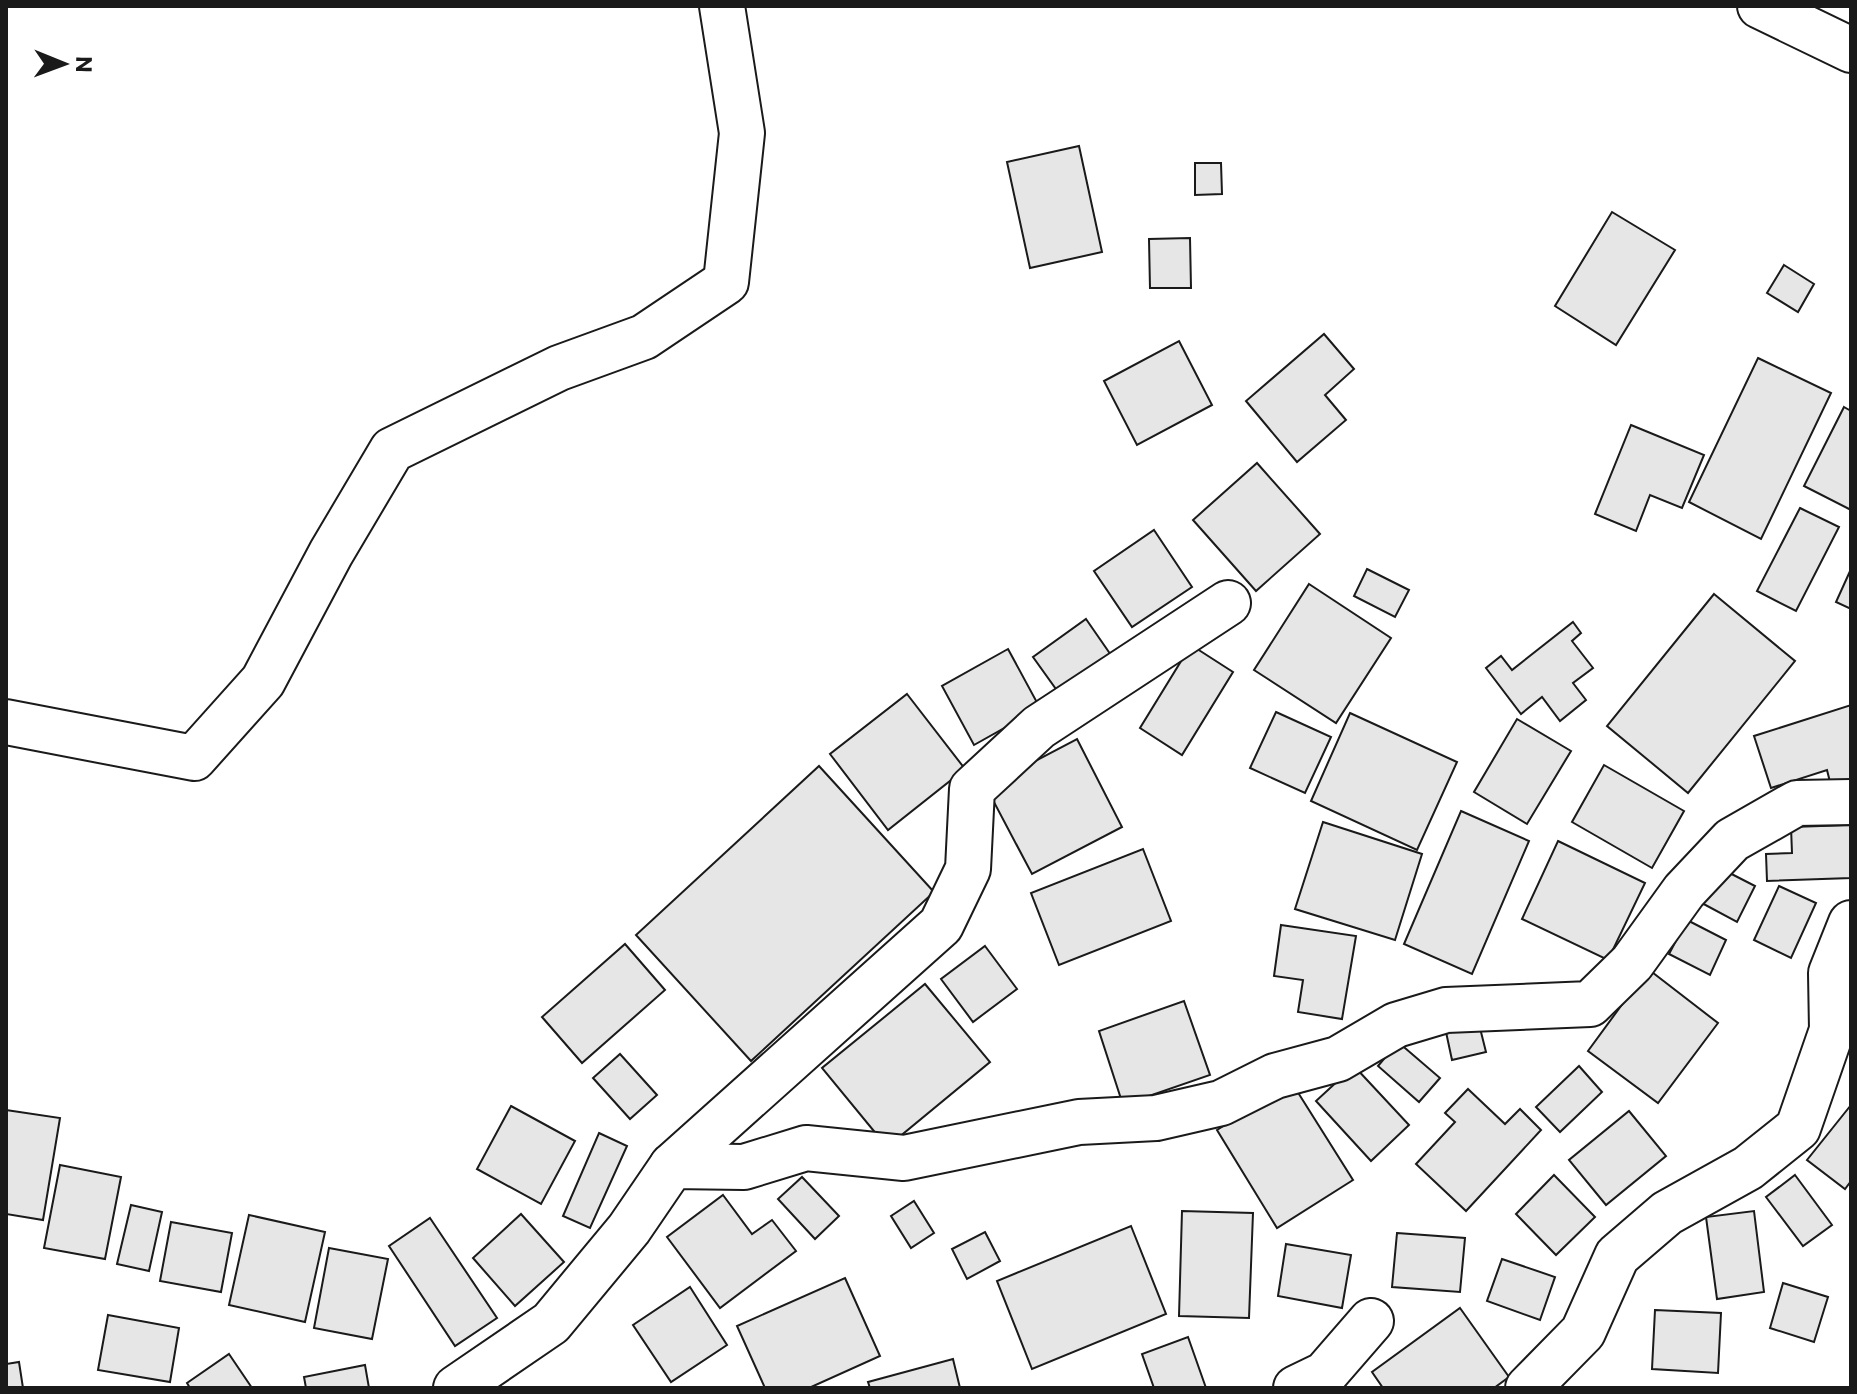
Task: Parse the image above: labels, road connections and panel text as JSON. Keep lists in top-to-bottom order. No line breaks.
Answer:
{"north":"right"}
